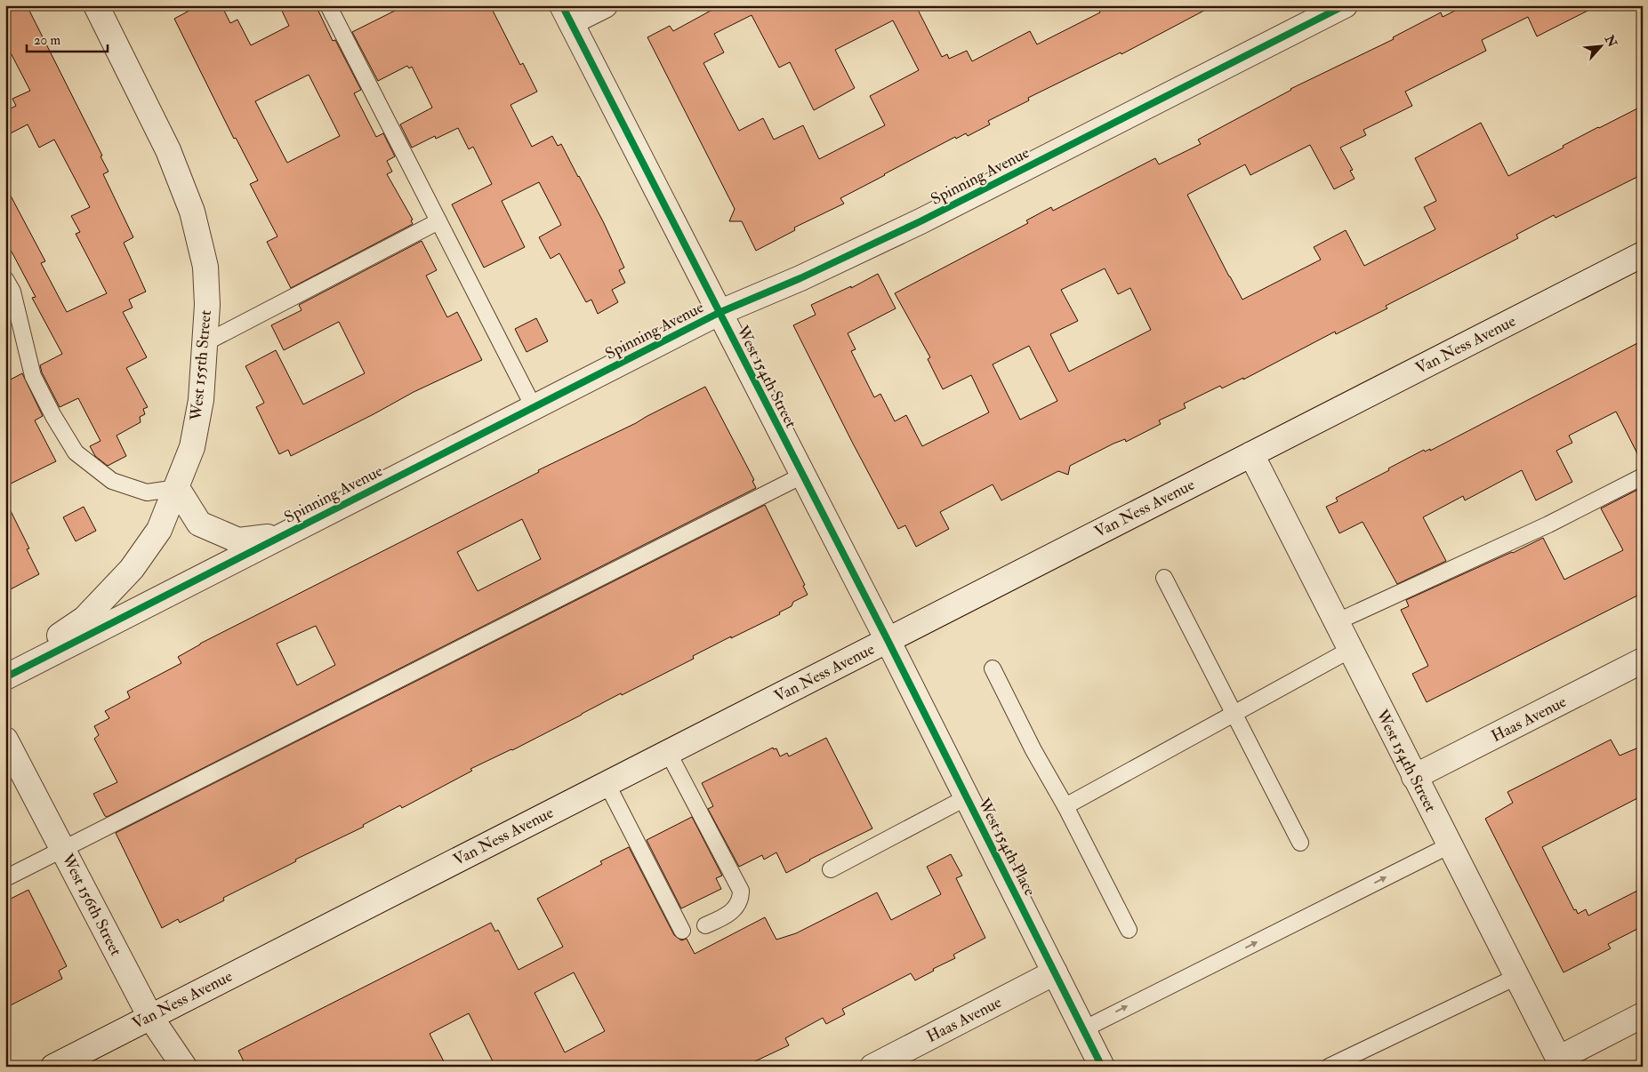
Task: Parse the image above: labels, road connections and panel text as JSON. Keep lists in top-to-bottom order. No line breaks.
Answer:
{"streets":{"street":["Spinning Avenue","Van Ness Avenue","West 155th Street","West 154th Street","Haas Avenue","West 154th Place","West 156th Street"]},"crossings":[["Spinning Avenue","West 154th Street"],["Van Ness Avenue","West 154th Street"],["Van Ness Avenue","West 154th Place"],["Van Ness Avenue","West 156th Street"],["West 154th Street","Haas Avenue"],["West 154th Street","West 154th Place"],["Haas Avenue","West 154th Place"]],"scale_bar":"20 m","north":"top right"}
